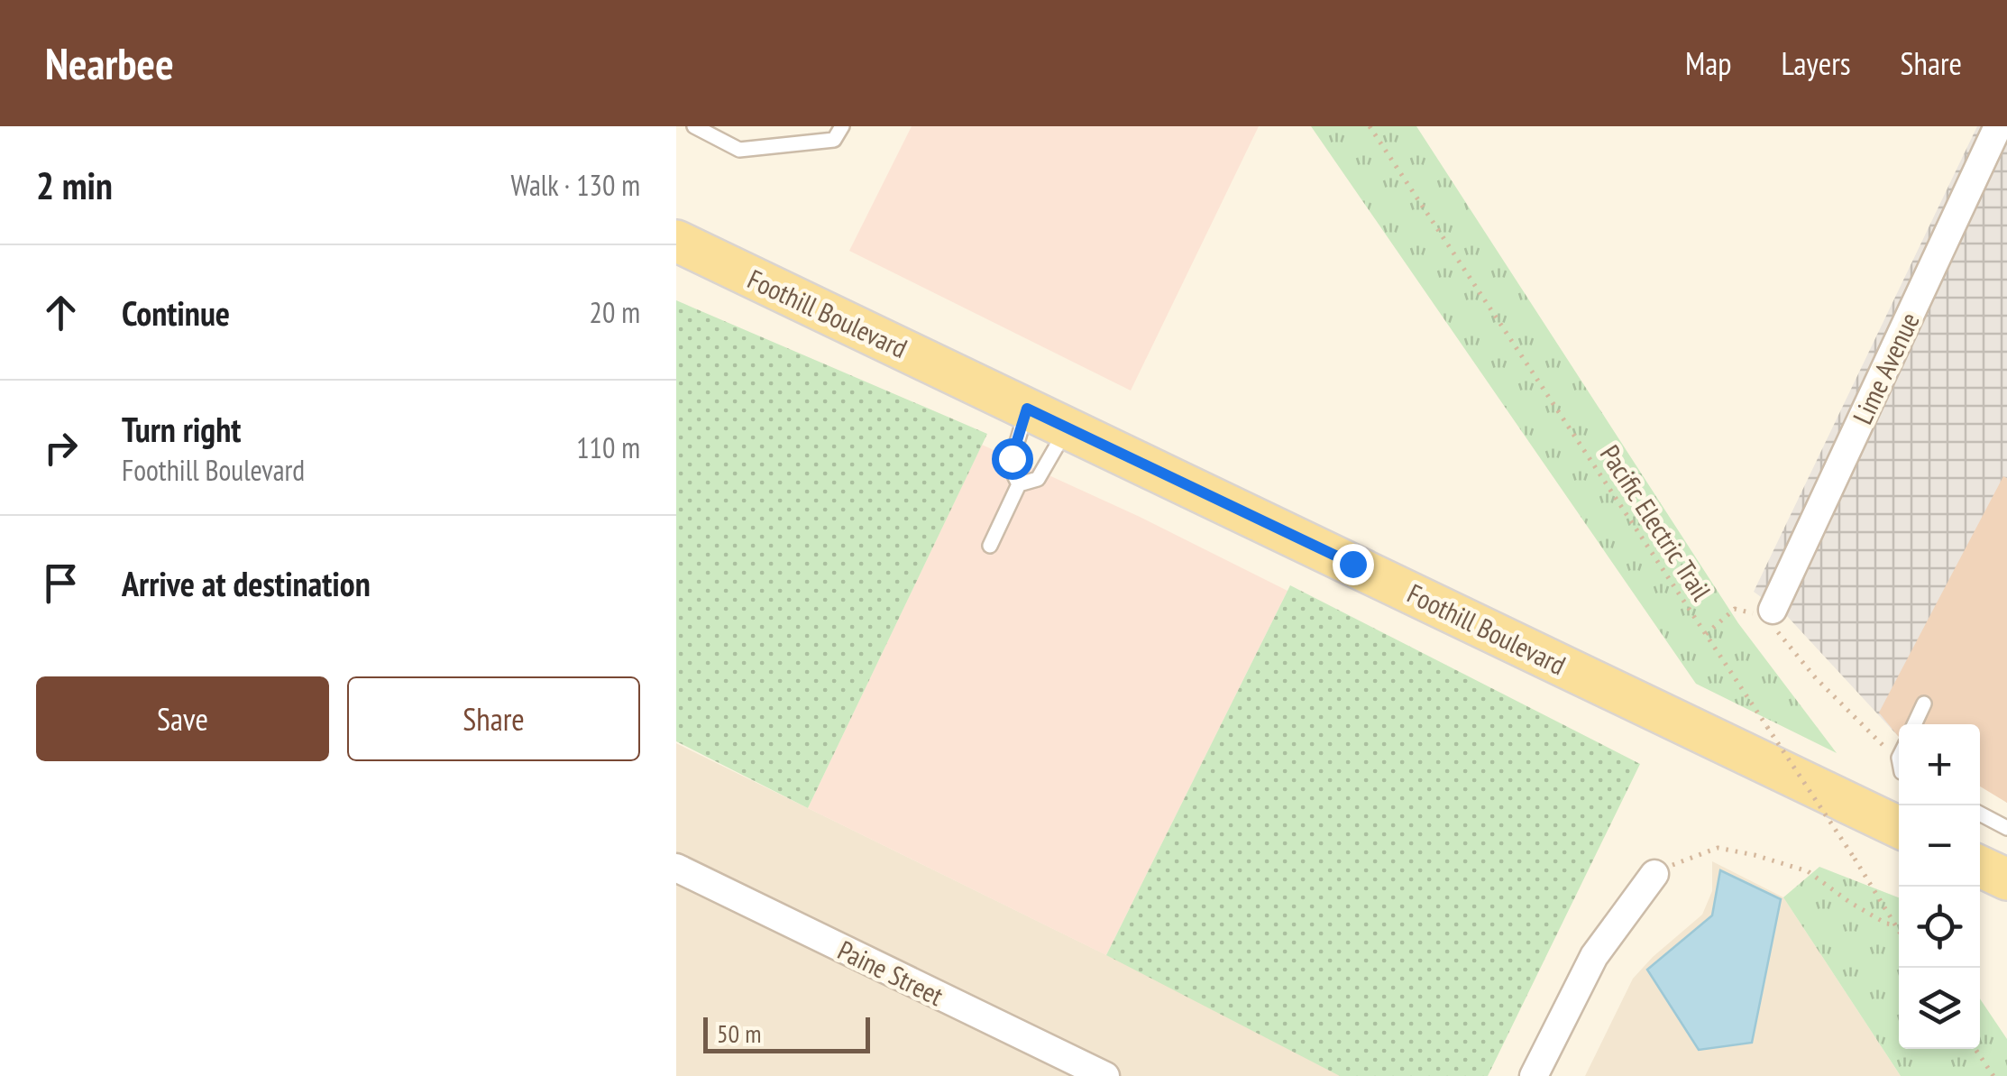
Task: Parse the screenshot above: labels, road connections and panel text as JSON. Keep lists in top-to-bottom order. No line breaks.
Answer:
{"streets":{"main road":["Foothill Boulevard"],"street":["Lime Avenue","Paine Street"],"path":["Pacific Electric Trail"]},"scale_bar":"50 m","page":{"header":"Nearbee","nav":["Map","Layers","Share"],"heading":["2 min","Walk · 130 m"],"list":[["Continue","20 m"],["Turn right","Foothill Boulevard","110 m"],"Arrive at destination"],"buttons":["Save","Share"],"map_buttons":["+","−"],"scale":"50 m"}}
